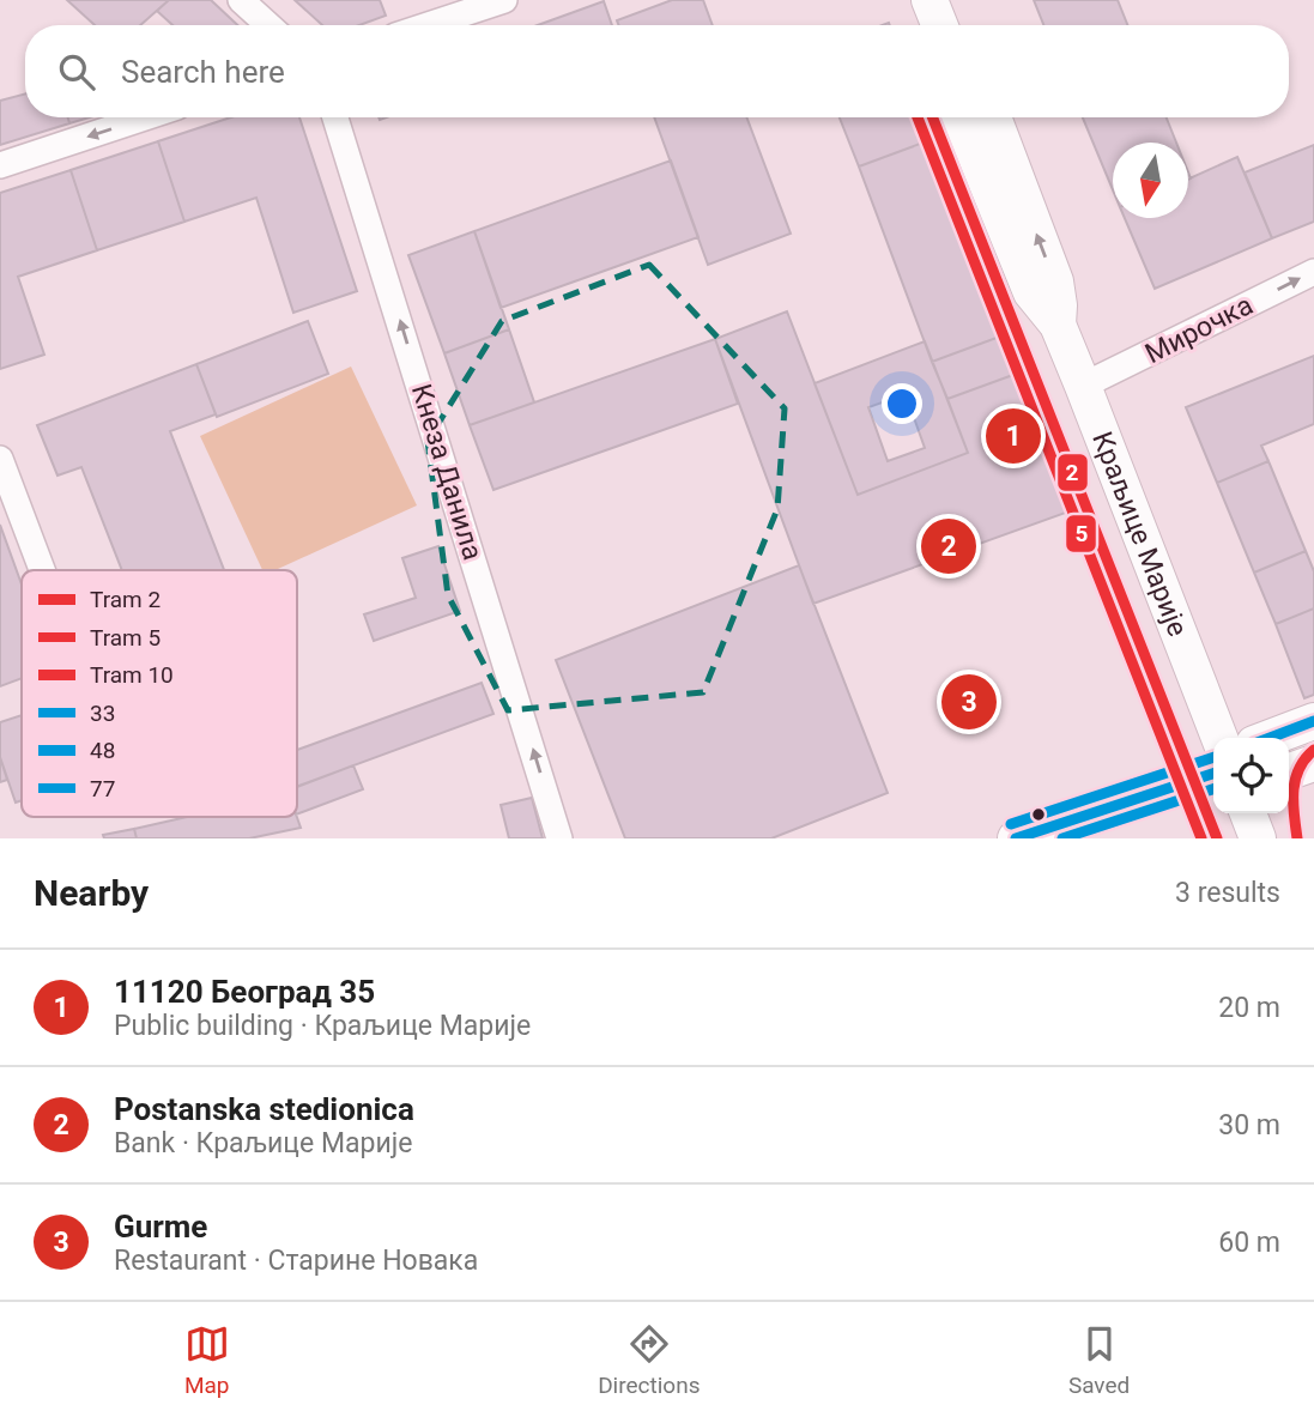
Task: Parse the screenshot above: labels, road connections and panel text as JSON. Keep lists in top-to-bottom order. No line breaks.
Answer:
{"streets":{"main road":["Краљице Марије"],"street":["Мирочка","Кнеза Данила"]},"crossings":[["Мирочка","Краљице Марије"]],"one_way":["Мирочка","Кнеза Данила"],"lines":["tram line 2","tram line 5","transit line 33","tram line 10","transit line 77","transit line 48"],"legend":["Tram 2","Tram 5","Tram 10","33","48","77"],"north":"bottom","page":{"search":"Search here","pins":["1","2","3"],"heading":["Nearby","3 results"],"list":[{"mark":"1","name":"11120 Београд 35","note":"Public building · Краљице Марије","value":"20 m"},{"mark":"2","name":"Postanska stedionica","note":"Bank · Краљице Марије","value":"30 m"},{"mark":"3","name":"Gurme","note":"Restaurant · Старине Новака","value":"60 m"}],"nav":["Map","Directions","Saved"]}}
